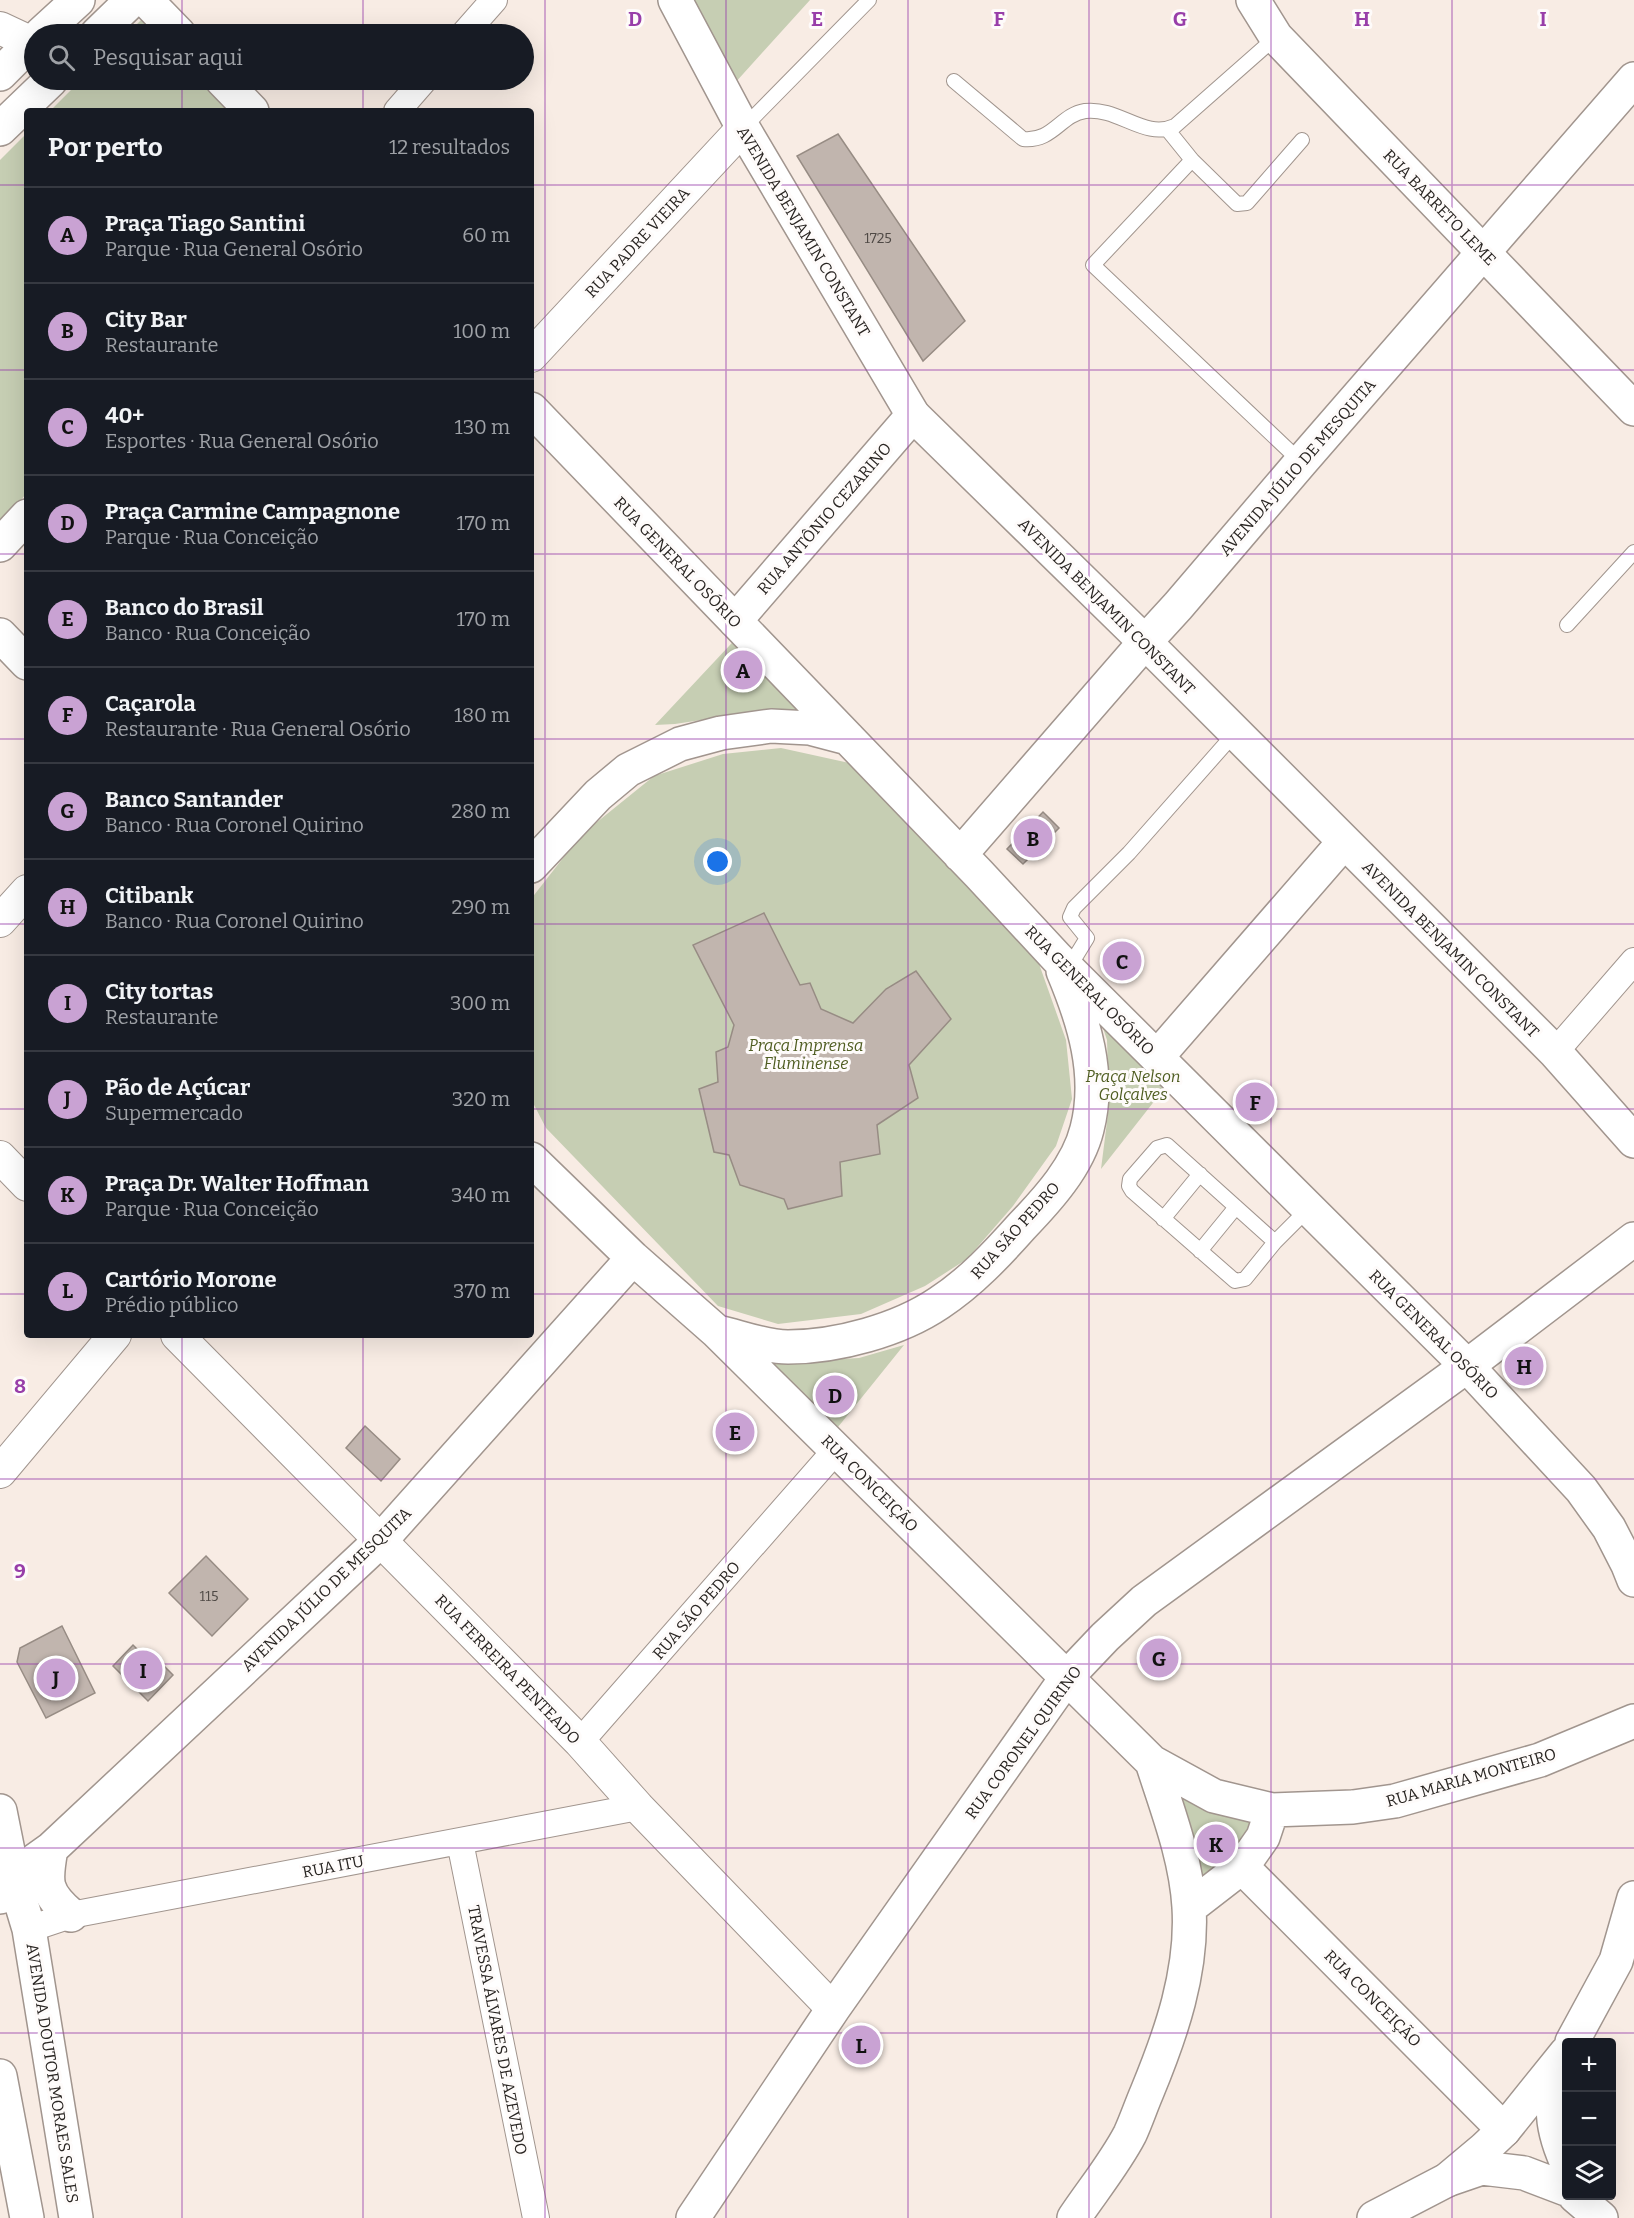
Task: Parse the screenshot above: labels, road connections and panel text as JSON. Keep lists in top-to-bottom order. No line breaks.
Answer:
{"streets":{"main road":["RUA BARRETO LEME","AVENIDA BENJAMIN CONSTANT","AVENIDA JÚLIO DE MESQUITA","RUA ANTÔNIO CEZARINO","RUA GENERAL OSÓRIO","RUA SÃO PEDRO","RUA CONCEIÇÃO","RUA CORONEL QUIRINO","RUA MARIA MONTEIRO","AVENIDA DOUTOR MORAES SALES"],"street":["RUA PADRE VIEIRA","RUA FERREIRA PENTEADO","RUA ITU","TRAVESSA ÁLVARES DE AZEVEDO"]},"crossings":[["RUA BARRETO LEME","AVENIDA JÚLIO DE MESQUITA"],["AVENIDA BENJAMIN CONSTANT","RUA PADRE VIEIRA"],["AVENIDA BENJAMIN CONSTANT","AVENIDA JÚLIO DE MESQUITA"],["AVENIDA BENJAMIN CONSTANT","RUA ANTÔNIO CEZARINO"],["AVENIDA JÚLIO DE MESQUITA","RUA GENERAL OSÓRIO"],["AVENIDA JÚLIO DE MESQUITA","RUA CONCEIÇÃO"],["AVENIDA JÚLIO DE MESQUITA","RUA FERREIRA PENTEADO"],["AVENIDA JÚLIO DE MESQUITA","AVENIDA DOUTOR MORAES SALES"],["RUA ANTÔNIO CEZARINO","RUA GENERAL OSÓRIO"],["RUA GENERAL OSÓRIO","RUA SÃO PEDRO"],["RUA GENERAL OSÓRIO","RUA CORONEL QUIRINO"],["RUA SÃO PEDRO","RUA CONCEIÇÃO"],["RUA SÃO PEDRO","RUA FERREIRA PENTEADO"],["RUA CONCEIÇÃO","RUA CORONEL QUIRINO"],["RUA CONCEIÇÃO","RUA MARIA MONTEIRO"],["RUA FERREIRA PENTEADO","RUA CORONEL QUIRINO"],["RUA FERREIRA PENTEADO","RUA ITU"],["RUA ITU","TRAVESSA ÁLVARES DE AZEVEDO"],["RUA ITU","AVENIDA DOUTOR MORAES SALES"]],"parks":["Praça Imprensa Fluminense","Praça Nelson Golçalves"],"house_numbers":["1725","115"],"page":{"search":"Pesquisar aqui","heading":["Por perto","12 resultados"],"list":[{"mark":"A","name":"Praça Tiago Santini","note":"Parque · Rua General Osório","value":"60 m"},{"mark":"B","name":"City Bar","note":"Restaurante","value":"100 m"},{"mark":"C","name":"40+","note":"Esportes · Rua General Osório","value":"130 m"},{"mark":"D","name":"Praça Carmine Campagnone","note":"Parque · Rua Conceição","value":"170 m"},{"mark":"E","name":"Banco do Brasil","note":"Banco · Rua Conceição","value":"170 m"},{"mark":"F","name":"Caçarola","note":"Restaurante · Rua General Osório","value":"180 m"},{"mark":"G","name":"Banco Santander","note":"Banco · Rua Coronel Quirino","value":"280 m"},{"mark":"H","name":"Citibank","note":"Banco · Rua Coronel Quirino","value":"290 m"},{"mark":"I","name":"City tortas","note":"Restaurante","value":"300 m"},{"mark":"J","name":"Pão de Açúcar","note":"Supermercado","value":"320 m"},{"mark":"K","name":"Praça Dr. Walter Hoffman","note":"Parque · Rua Conceição","value":"340 m"},{"mark":"L","name":"Cartório Morone","note":"Prédio público","value":"370 m"}],"pins":["A","B","C","F","H","D","E","G","I","J","K","L"],"map_buttons":["+","−"]},"grid":{"columns":["D","E","F","G","H","I"],"rows":["8","9"]}}
